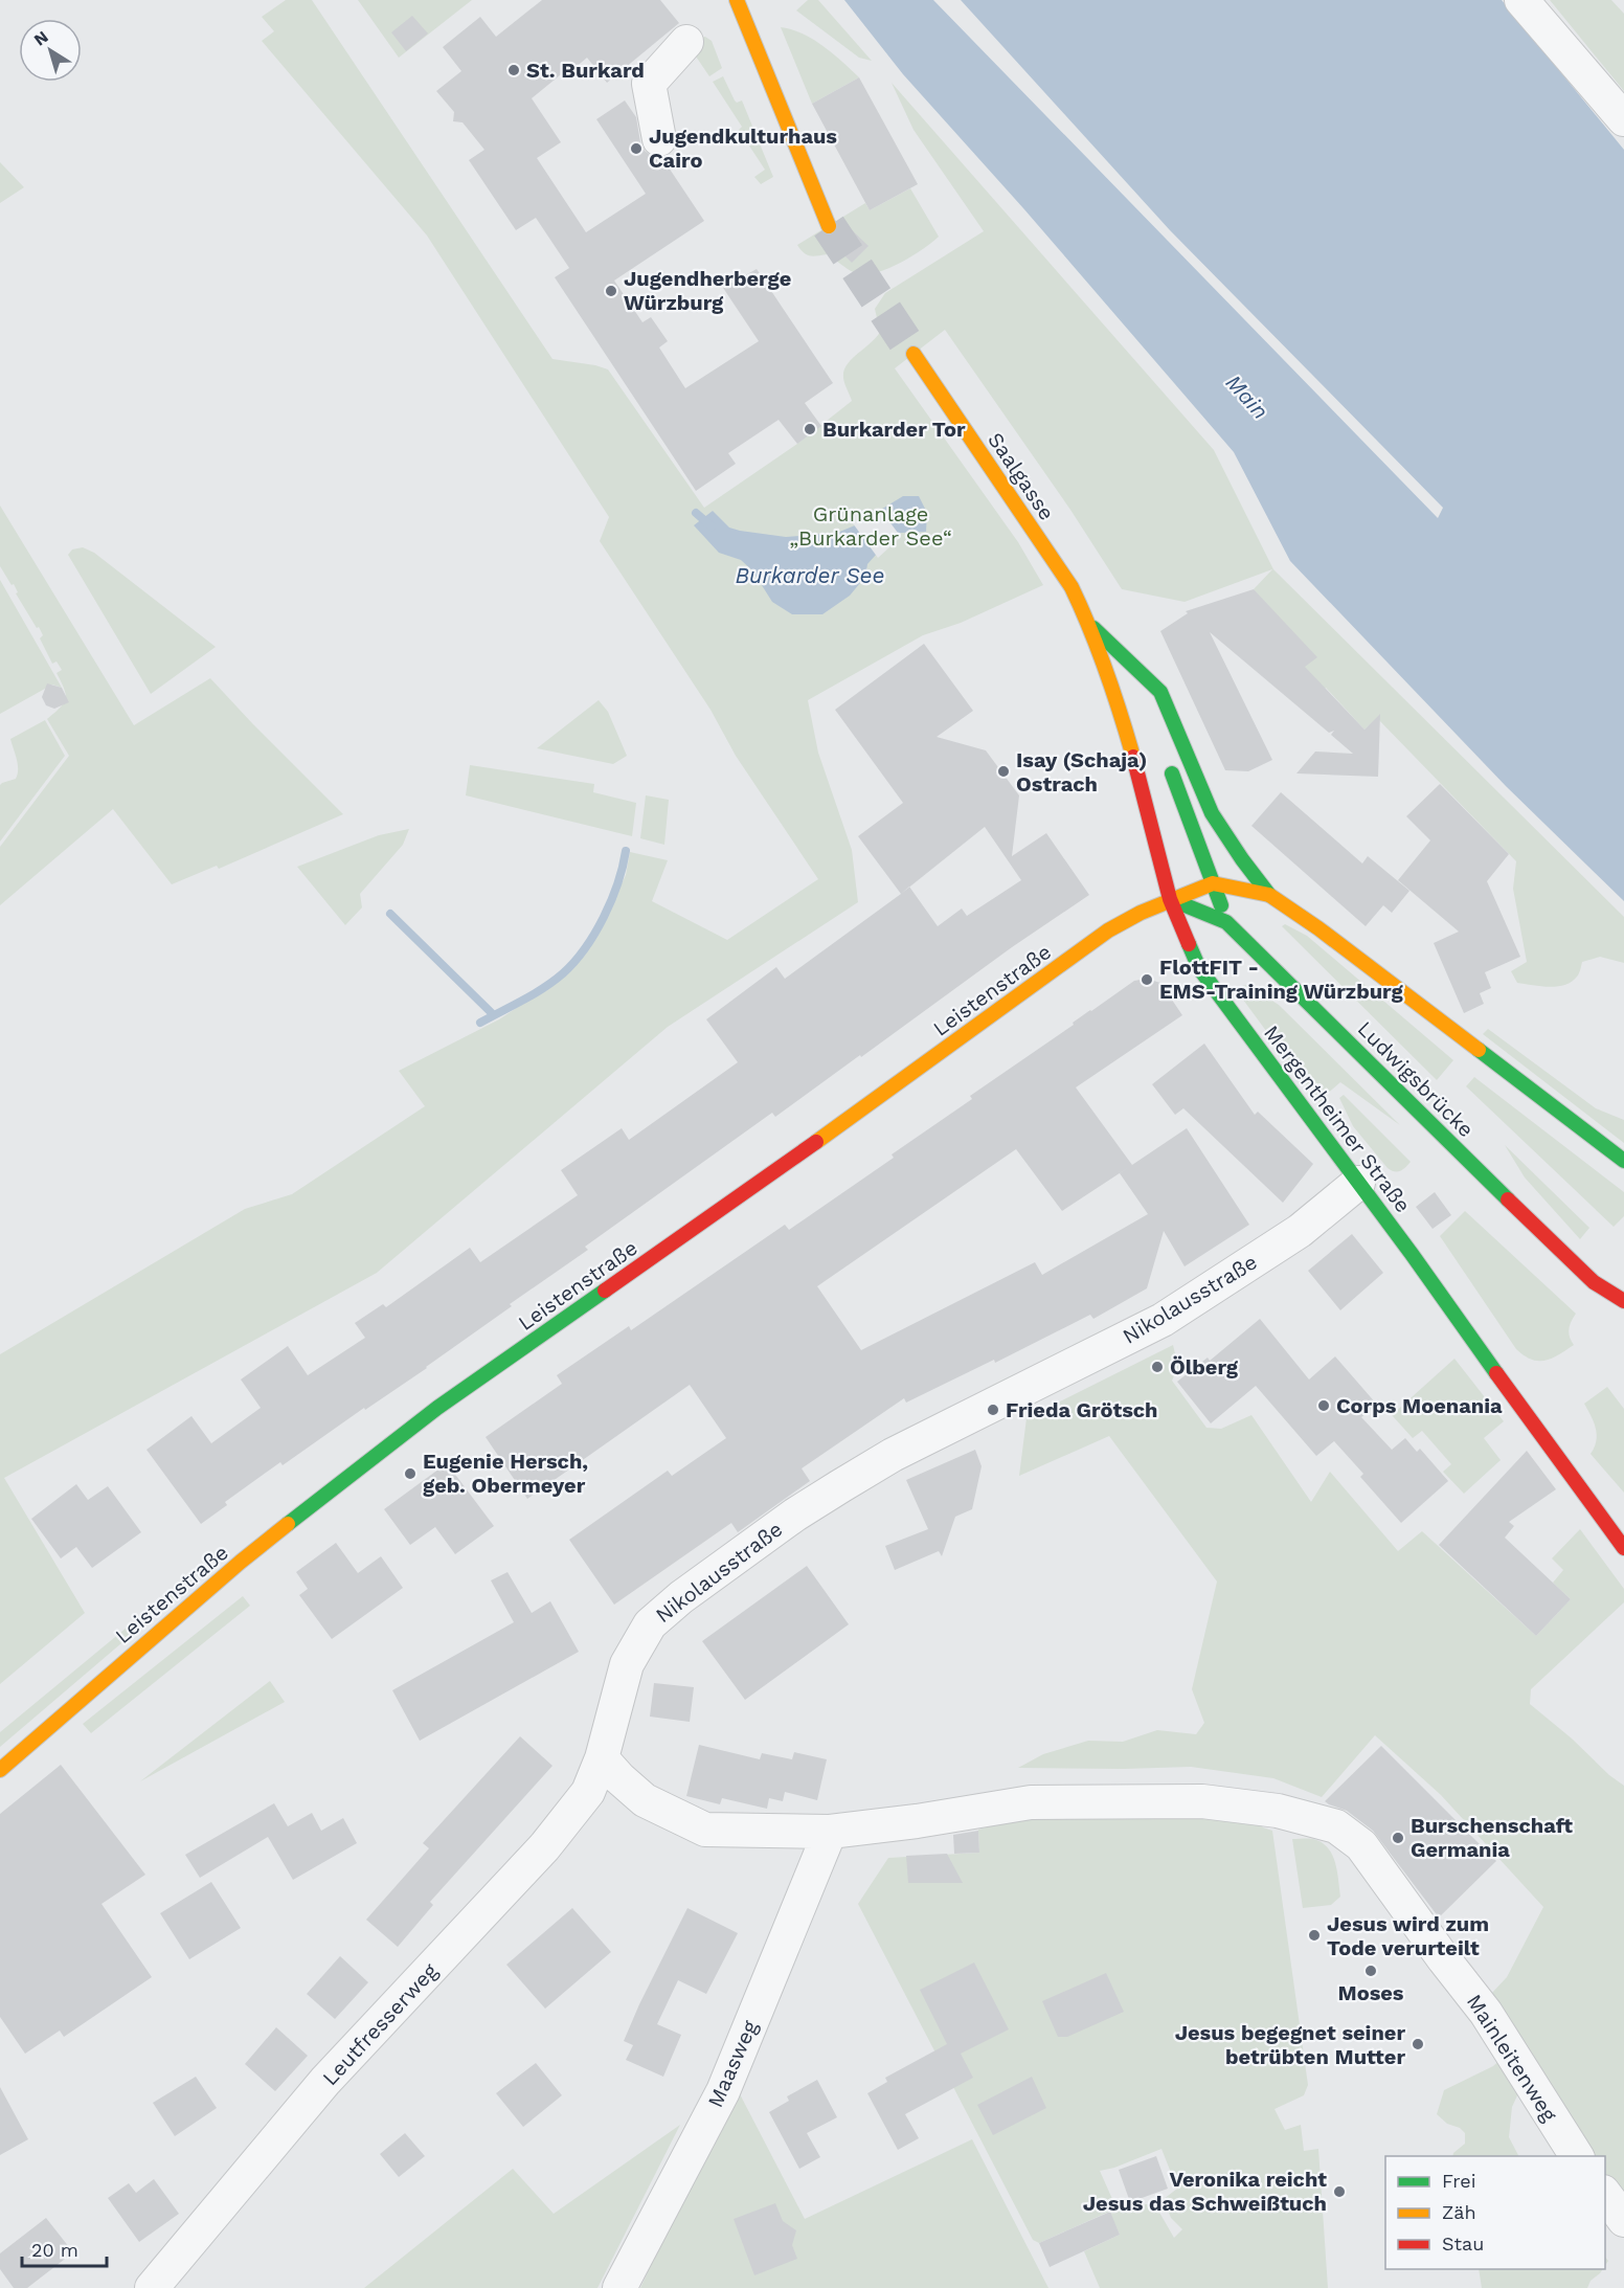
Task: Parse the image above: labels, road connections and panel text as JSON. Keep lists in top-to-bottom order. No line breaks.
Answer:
{"streets":{"main road":["Saalgasse","Leistenstraße","Ludwigsbrücke","Mergentheimer Straße"],"street":["Nikolausstraße","Leutfresserweg","Mainleitenweg","Maasweg"]},"crossings":[["Saalgasse","Mergentheimer Straße"],["Leistenstraße","Ludwigsbrücke"],["Leistenstraße","Mergentheimer Straße"],["Ludwigsbrücke","Mergentheimer Straße"],["Mergentheimer Straße","Nikolausstraße"],["Nikolausstraße","Leutfresserweg"],["Mainleitenweg","Maasweg"]],"water":["Main","Burkarder See"],"parks":["Grünanlage „Burkarder See“"],"places":["St. Burkard","Jugendkulturhaus Cairo","Jugendherberge Würzburg","Burkarder Tor","Isay (Schaja) Ostrach","FlottFIT - EMS-Training Würzburg","Ölberg","Corps Moenania","Frieda Grötsch","Eugenie Hersch, geb. Obermeyer","Burschenschaft Germania","Jesus wird zum Tode verurteilt","Moses","Jesus begegnet seiner betrübten Mutter","Veronika reicht Jesus das Schweißtuch"],"legend":["Frei","Zäh","Stau"],"scale_bar":"20 m","north":"top left"}
